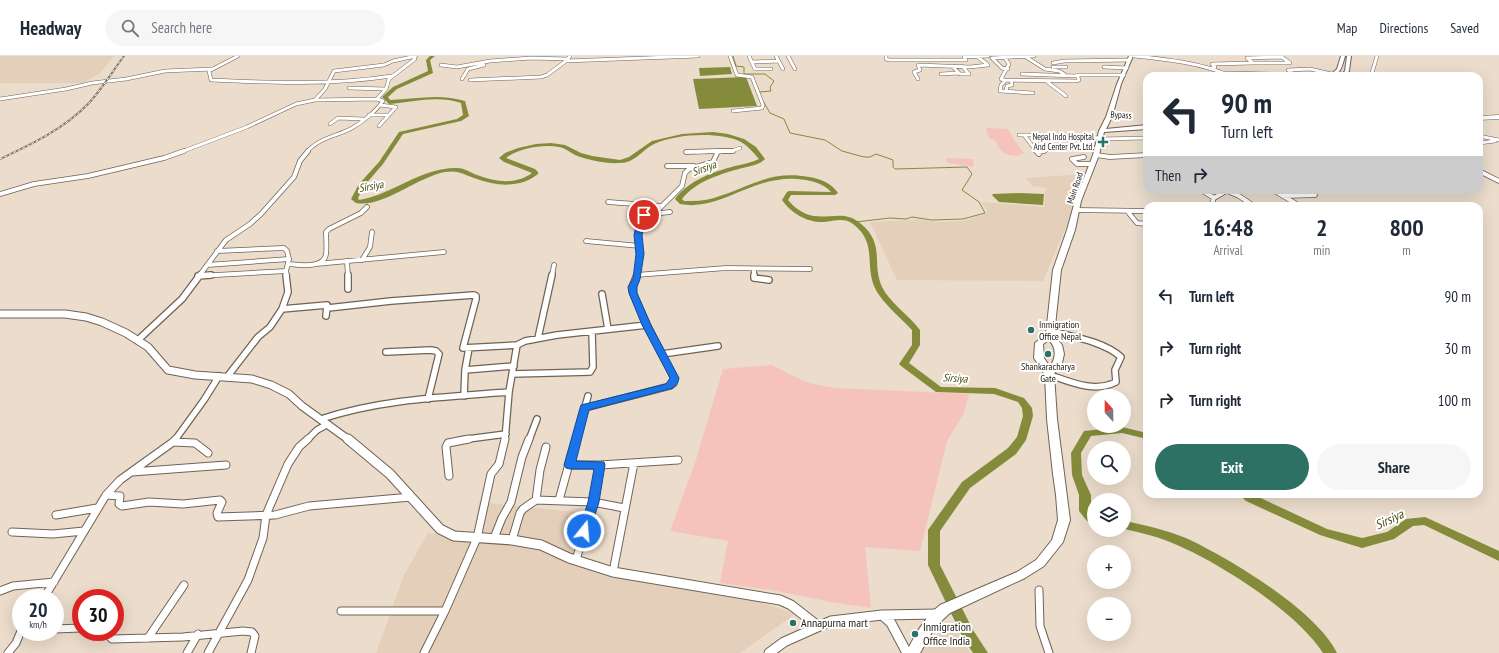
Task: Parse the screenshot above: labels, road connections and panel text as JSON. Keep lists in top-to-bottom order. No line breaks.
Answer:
{"streets":{"main road":["Bypass","Main Road"]},"crossings":[["Bypass","Main Road"]],"water":["Sirsiya"],"places":{"health":["Nepal Indo Hospital And Center Pvt. Ltd."],"other":["Inmigration Office Nepal","Shankaracharya Gate","Annapurna mart","Inmigration Office India"]},"north":"top","page":{"header":"Headway","search":"Search here","nav":["Map","Directions","Saved"],"turn":["90 m","Turn left"],"then":"Then","eta":["16:48","Arrival","2","min","800","m"],"list":[{"name":"Turn left","value":"90 m"},{"name":"Turn right","value":"30 m"},{"name":"Turn right","value":"100 m"}],"map_buttons":["+","−"],"buttons":["Exit","Share"],"speed":"20 km/h","limit":"30"}}
